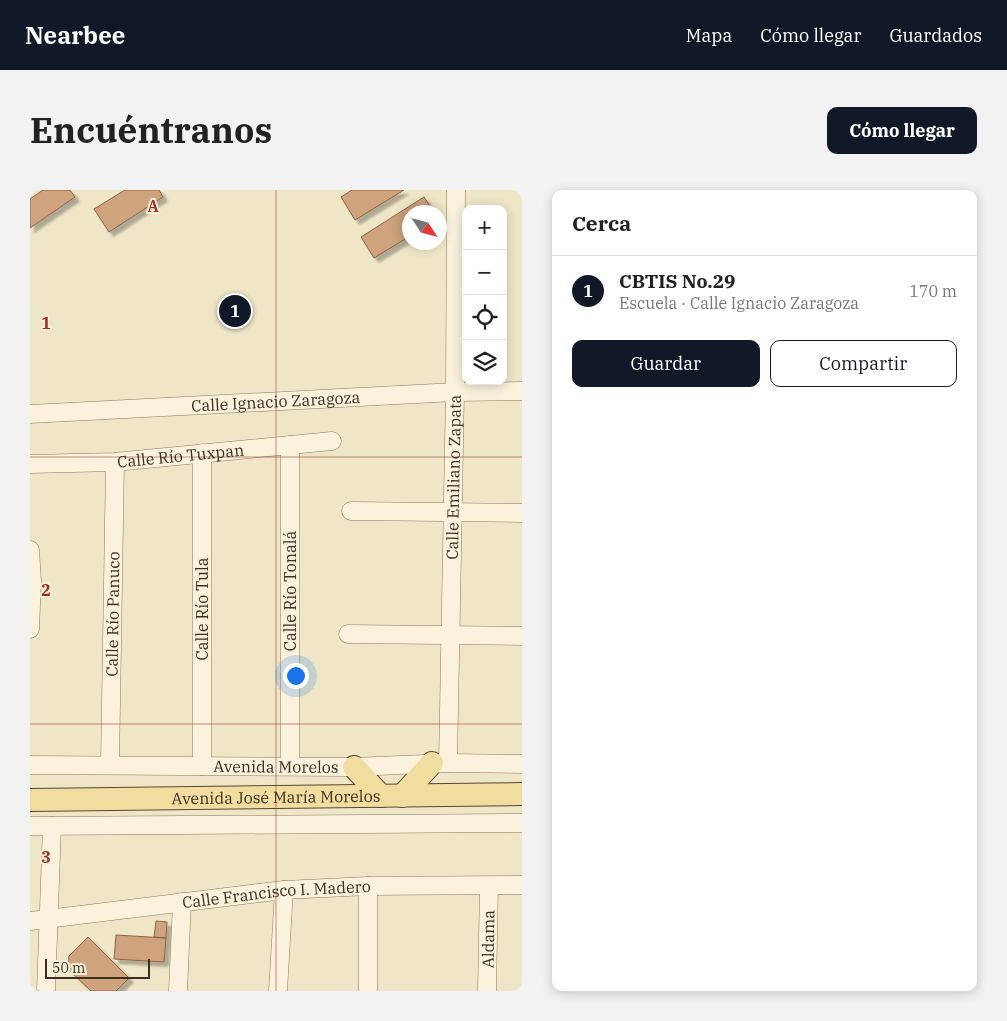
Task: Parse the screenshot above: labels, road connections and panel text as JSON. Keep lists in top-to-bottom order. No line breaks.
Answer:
{"streets":{"main road":["Avenida José María Morelos"],"street":["Calle Ignacio Zaragoza","Calle Río Tuxpan","Calle Emiliano Zapata","Calle Río Tonalá","Calle Río Tula","Calle Río Panuco","Avenida Morelos","Calle Francisco I. Madero","Aldama"]},"crossings":[["Calle Ignacio Zaragoza","Calle Emiliano Zapata"],["Calle Río Tuxpan","Calle Río Tonalá"],["Calle Río Tuxpan","Calle Río Tula"],["Calle Río Tuxpan","Calle Río Panuco"],["Calle Emiliano Zapata","Avenida Morelos"],["Calle Río Tonalá","Avenida Morelos"],["Calle Río Tula","Avenida Morelos"],["Calle Río Panuco","Avenida Morelos"],["Calle Francisco I. Madero","Aldama"]],"scale_bar":"50 m","north":"bottom right","page":{"header":"Nearbee","nav":["Mapa","Cómo llegar","Guardados"],"title":"Encuéntranos","buttons":["Cómo llegar",["Guardar","Compartir"]],"heading":"Cerca","map_buttons":["+","−"],"list":[{"mark":"1","name":"CBTIS No.29","note":"Escuela · Calle Ignacio Zaragoza","value":"170 m"}],"pins":"1","scale":"50 m"},"grid":{"columns":["A"],"rows":["1","2","3"]}}
